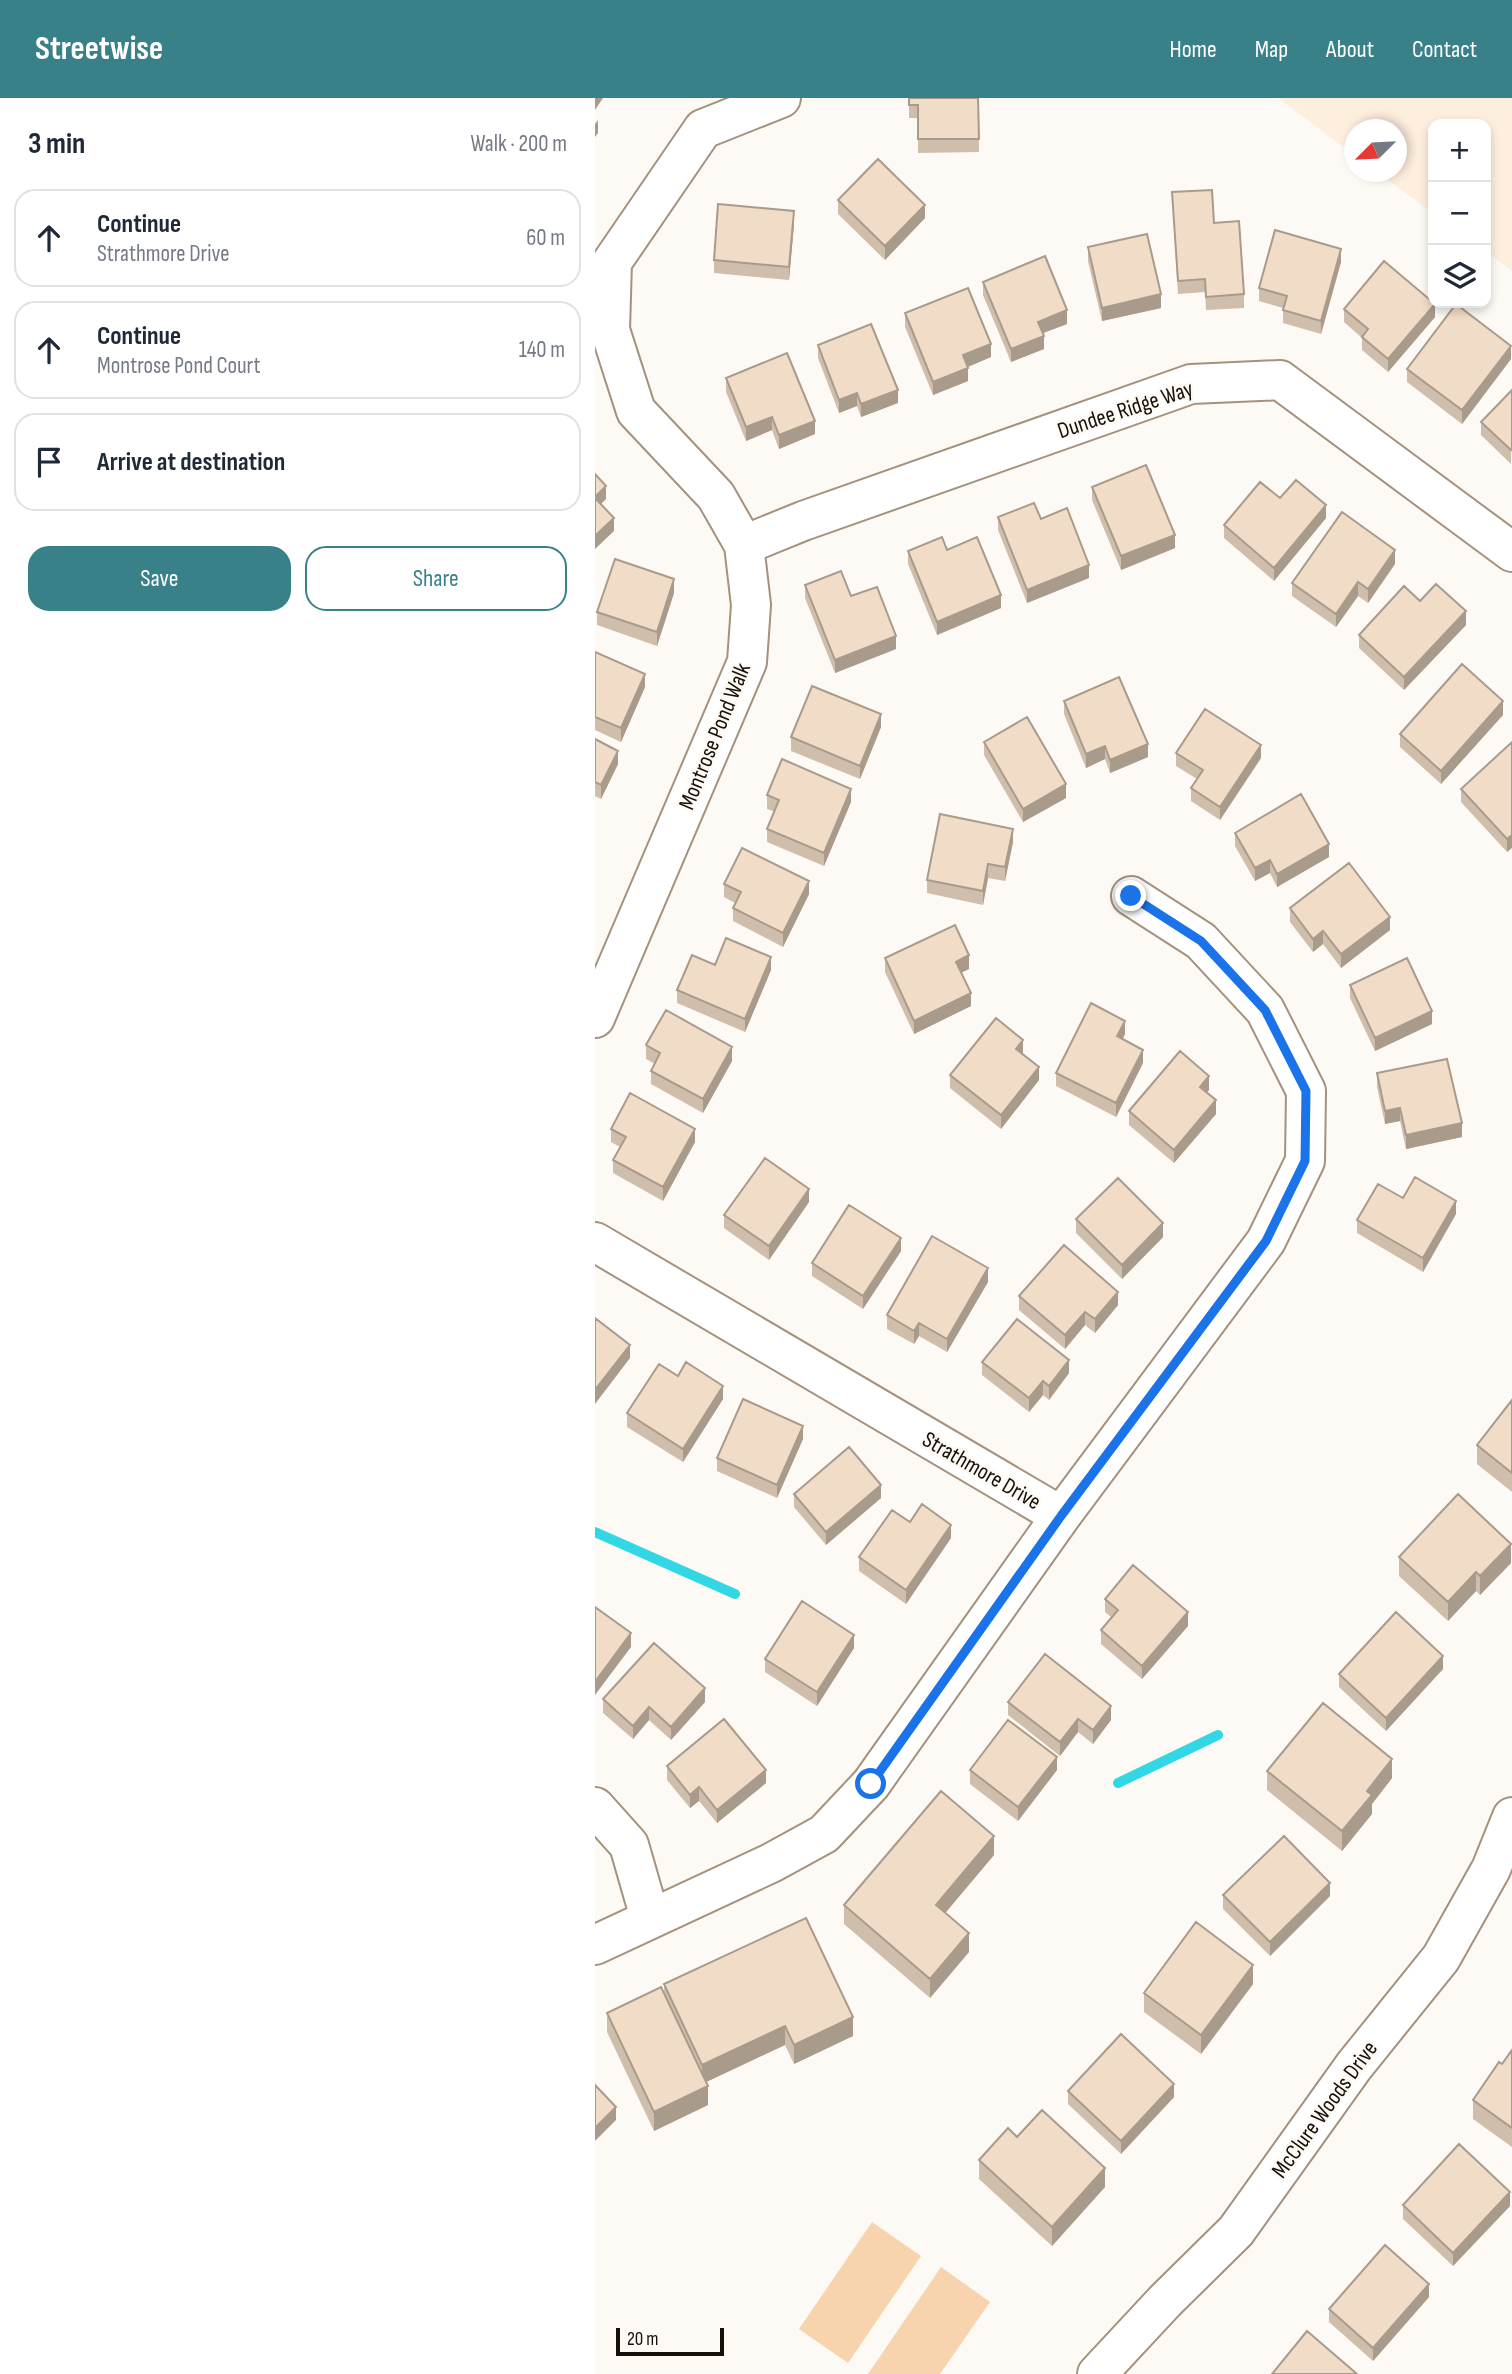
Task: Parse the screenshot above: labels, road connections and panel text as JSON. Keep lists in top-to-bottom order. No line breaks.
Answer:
{"streets":{"street":["Dundee Ridge Way","Montrose Pond Walk","Strathmore Drive","McClure Woods Drive"]},"crossings":[["Dundee Ridge Way","Montrose Pond Walk"]],"scale_bar":"20 m","north":"bottom left","page":{"header":"Streetwise","nav":["Home","Map","About","Contact"],"heading":["3 min","Walk · 200 m"],"map_buttons":["+","−"],"list":[["Continue","Strathmore Drive","60 m"],["Continue","Montrose Pond Court","140 m"],"Arrive at destination"],"buttons":["Save","Share"],"scale":"20 m"}}
